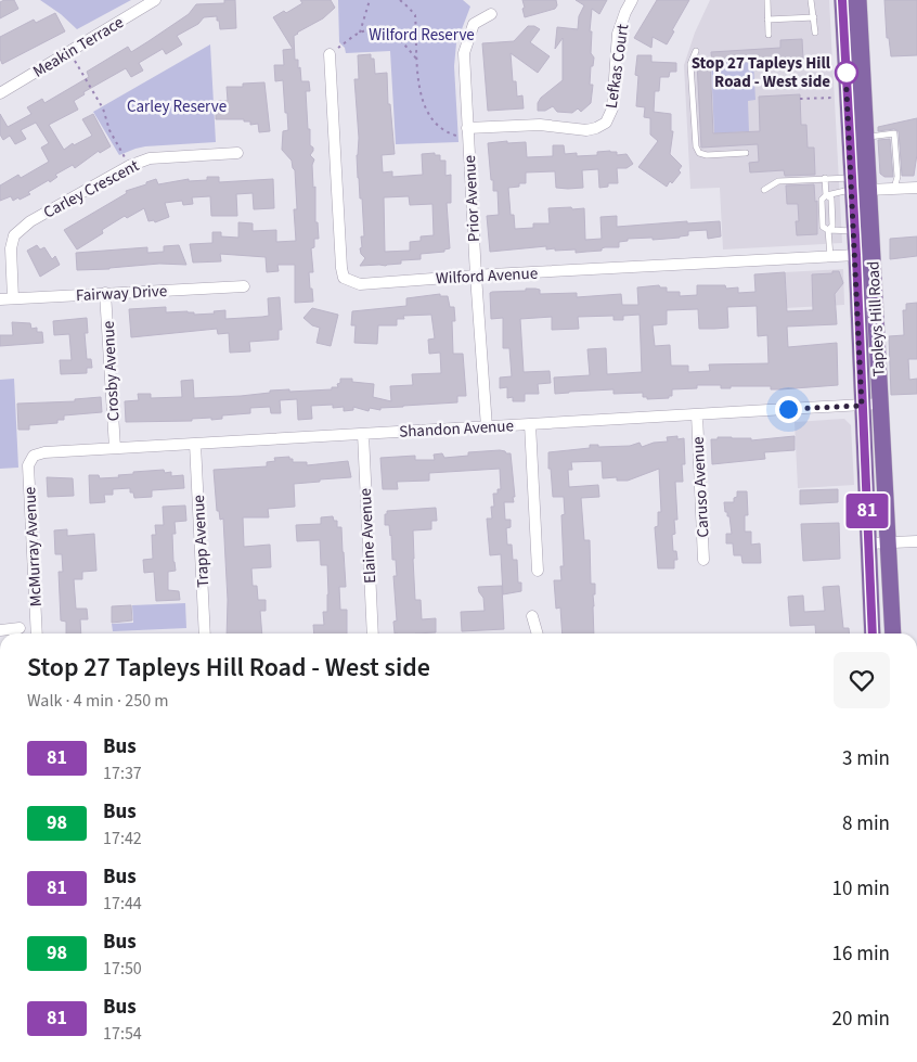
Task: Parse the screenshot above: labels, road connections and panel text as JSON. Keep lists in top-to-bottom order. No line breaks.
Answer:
{"streets":{"main road":["Tapleys Hill Road"],"street":["Meakin Terrace","Lefkas Court","Carley Crescent","Prior Avenue","Wilford Avenue","Fairway Drive","Crosby Avenue","Shandon Avenue","Caruso Avenue","Elaine Avenue","Trapp Avenue","McMurray Avenue"]},"crossings":[["Lefkas Court","Prior Avenue"],["Carley Crescent","Fairway Drive"],["Prior Avenue","Wilford Avenue"],["Prior Avenue","Shandon Avenue"],["Wilford Avenue","Tapleys Hill Road"],["Fairway Drive","Crosby Avenue"],["Tapleys Hill Road","Shandon Avenue"],["Crosby Avenue","Shandon Avenue"],["Shandon Avenue","Caruso Avenue"],["Shandon Avenue","Elaine Avenue"],["Shandon Avenue","Trapp Avenue"],["Shandon Avenue","McMurray Avenue"]],"parks":["Wilford Reserve","Carley Reserve"],"places":["Stop 27 Tapleys Hill Road - West side"],"lines":["bus line 81"],"page":{"on_map":"81","heading":["Stop 27 Tapleys Hill Road - West side","Walk · 4 min · 250 m"],"list":[{"mark":"81","name":"Bus","note":"17:37","value":"3 min"},{"mark":"98","name":"Bus","note":"17:42","value":"8 min"},{"mark":"81","name":"Bus","note":"17:44","value":"10 min"},{"mark":"98","name":"Bus","note":"17:50","value":"16 min"},{"mark":"81","name":"Bus","note":"17:54","value":"20 min"}]}}
